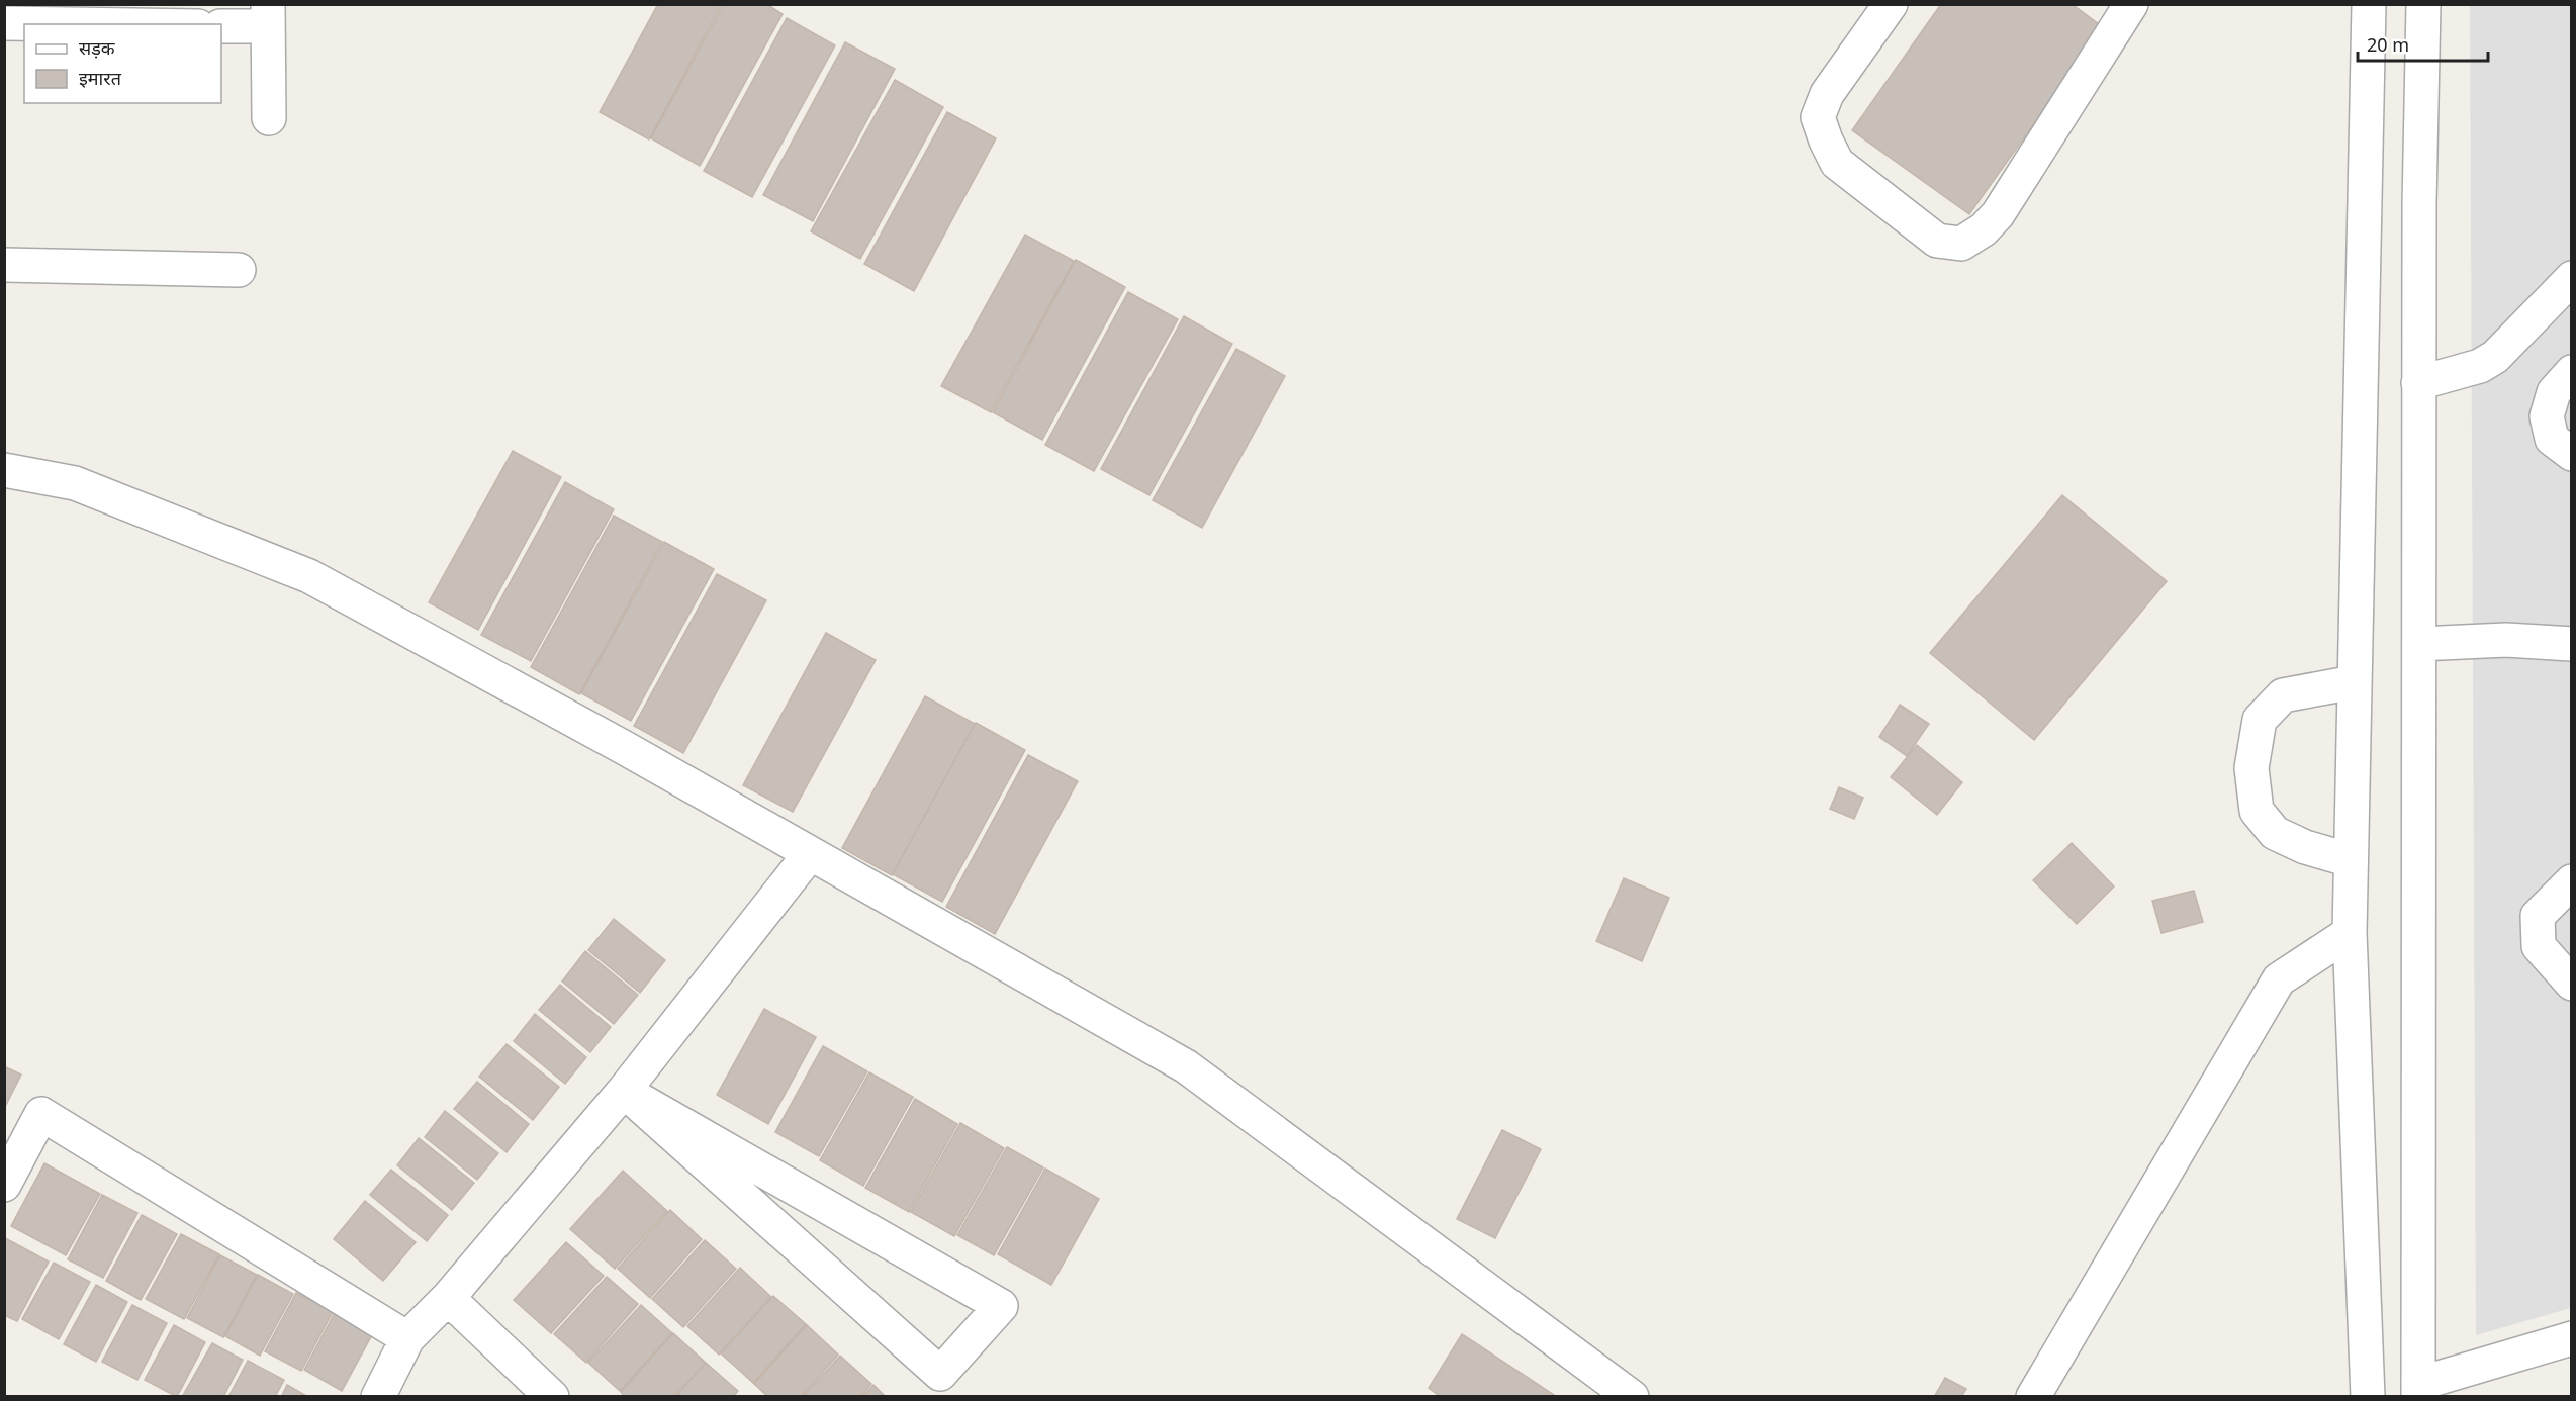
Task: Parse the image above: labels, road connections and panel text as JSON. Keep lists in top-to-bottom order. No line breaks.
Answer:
{"legend":["सड़क","इमारत"],"scale_bar":"20 m"}
